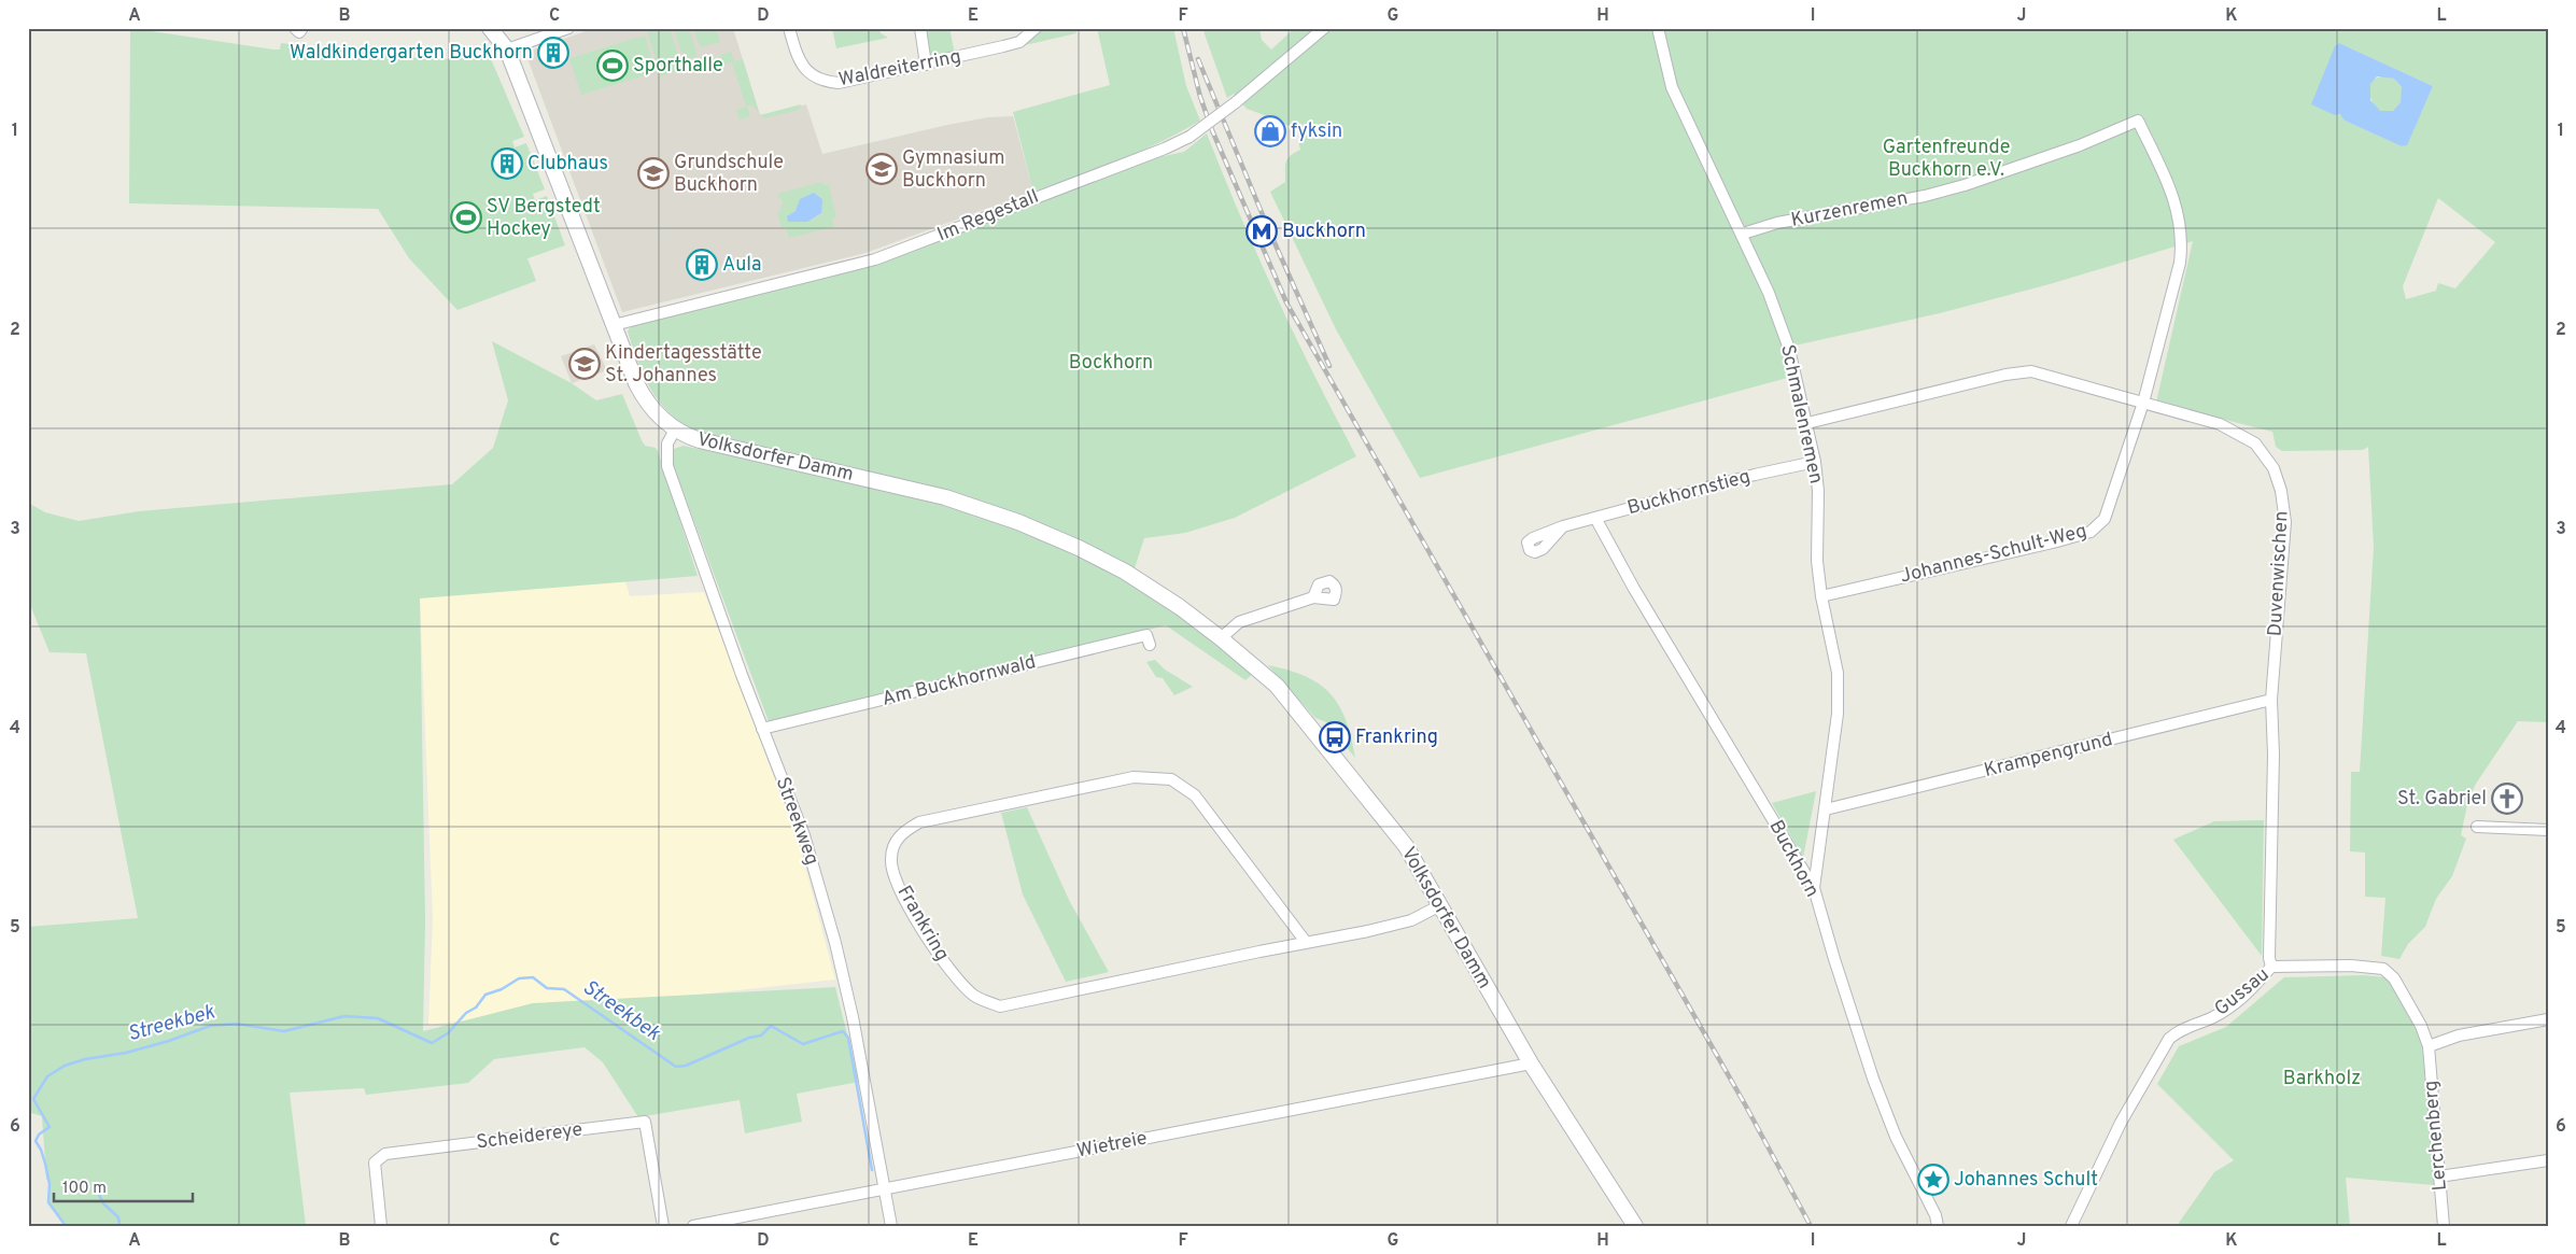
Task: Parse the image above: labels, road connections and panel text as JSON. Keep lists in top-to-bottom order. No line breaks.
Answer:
{"streets":{"main road":["Volksdorfer Damm"],"street":["Waldreiterring","Kurzenremen","Im Regestall","Schmalenremen","Buckhornstieg","Johannes-Schult-Weg","Duvenwischen","Am Buckhornwald","Krampengrund","Streekweg","Buckhorn","Frankring","Gussau","Lerchenberg","Scheidereye","Wietreie"]},"crossings":[["Kurzenremen","Schmalenremen"],["Kurzenremen","Johannes-Schult-Weg"],["Kurzenremen","Duvenwischen"],["Im Regestall","Volksdorfer Damm"],["Schmalenremen","Buckhornstieg"],["Schmalenremen","Johannes-Schult-Weg"],["Schmalenremen","Duvenwischen"],["Schmalenremen","Krampengrund"],["Schmalenremen","Buckhorn"],["Volksdorfer Damm","Streekweg"],["Volksdorfer Damm","Frankring"],["Volksdorfer Damm","Wietreie"],["Buckhornstieg","Buckhorn"],["Johannes-Schult-Weg","Duvenwischen"],["Duvenwischen","Krampengrund"],["Duvenwischen","Gussau"],["Am Buckhornwald","Streekweg"],["Streekweg","Wietreie"],["Gussau","Lerchenberg"]],"water":["Streekbek"],"parks":["Gartenfreunde Buckhorn e.V.","Bockhorn","Barkholz"],"places":{"building":["Waldkindergarten Buckhorn","Clubhaus","Aula"],"sports":["Sporthalle","SV Bergstedt Hockey"],"shop":["fyksin"],"school or university":["Gymnasium Buckhorn","Grundschule Buckhorn","Kindertagesstätte St. Johannes"],"metro station":["Buckhorn"],"bus stop":["Frankring"],"church":["St. Gabriel"],"place":["Johannes Schult"]},"scale_bar":"100 m","grid":{"columns":["A","B","C","D","E","F","G","H","I","J","K","L"],"rows":["1","2","3","4","5","6"]}}
